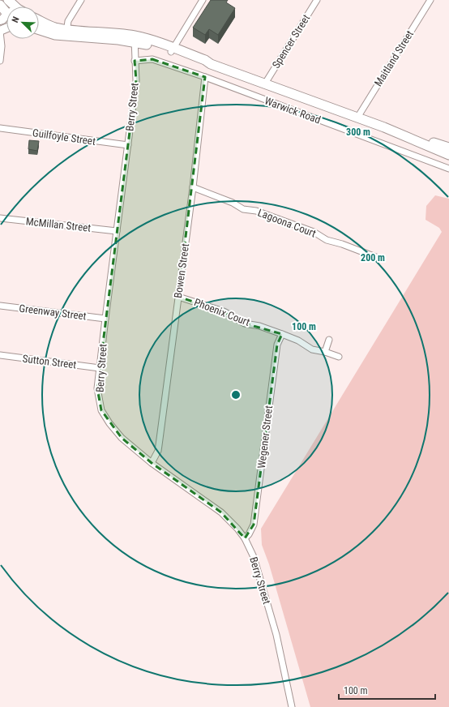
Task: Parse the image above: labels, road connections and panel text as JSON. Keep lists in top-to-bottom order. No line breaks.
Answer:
{"streets":{"main road":["Warwick Road"],"street":["Spencer Street","Maitland Street","Berry Street","Guilfoyle Street","Lagoona Court","McMillan Street","Bowen Street","Greenway Street","Phoenix Court","Sutton Street","Wegener Street"]},"crossings":[["Spencer Street","Warwick Road"],["Maitland Street","Warwick Road"],["Berry Street","Warwick Road"],["Berry Street","Guilfoyle Street"],["Berry Street","McMillan Street"],["Berry Street","Bowen Street"],["Berry Street","Greenway Street"],["Berry Street","Sutton Street"],["Berry Street","Wegener Street"],["Warwick Road","Bowen Street"],["Lagoona Court","Bowen Street"],["Bowen Street","Phoenix Court"],["Phoenix Court","Wegener Street"]],"scale_bar":"100 m","north":"top left","rings":["300 m","200 m","100 m"]}
